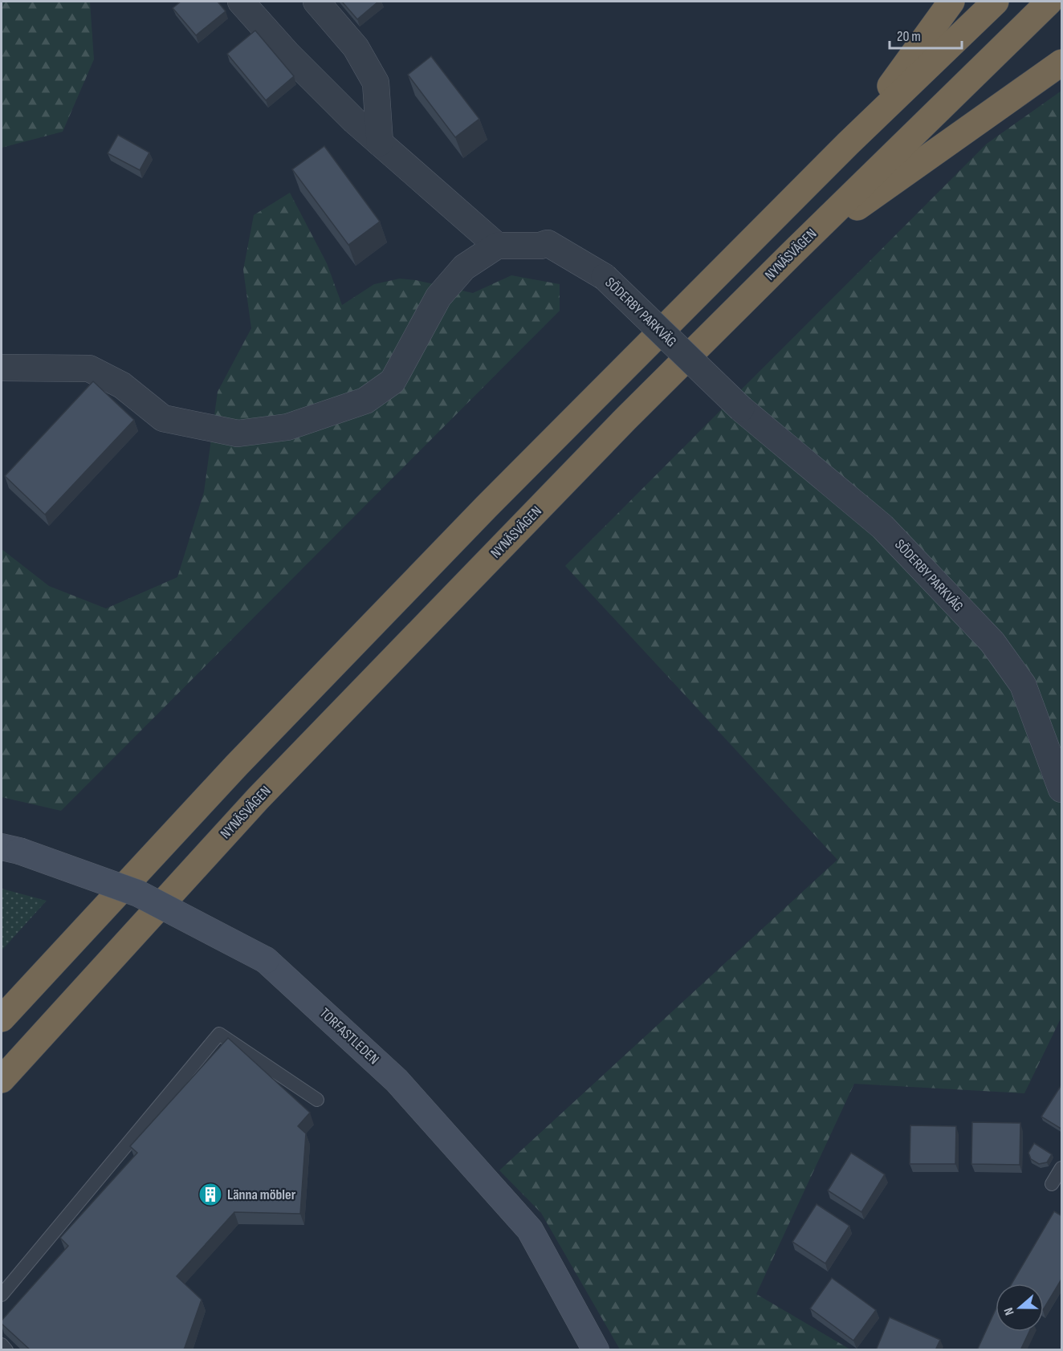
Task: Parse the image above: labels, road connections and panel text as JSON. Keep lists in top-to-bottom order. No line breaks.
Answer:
{"streets":{"highway":["NYNÄSVÄGEN"],"street":["SÖDERBY PARKVÄG","TORFASTLEDEN"]},"places":{"building":["Länna möbler"]},"scale_bar":"20 m","north":"left"}
